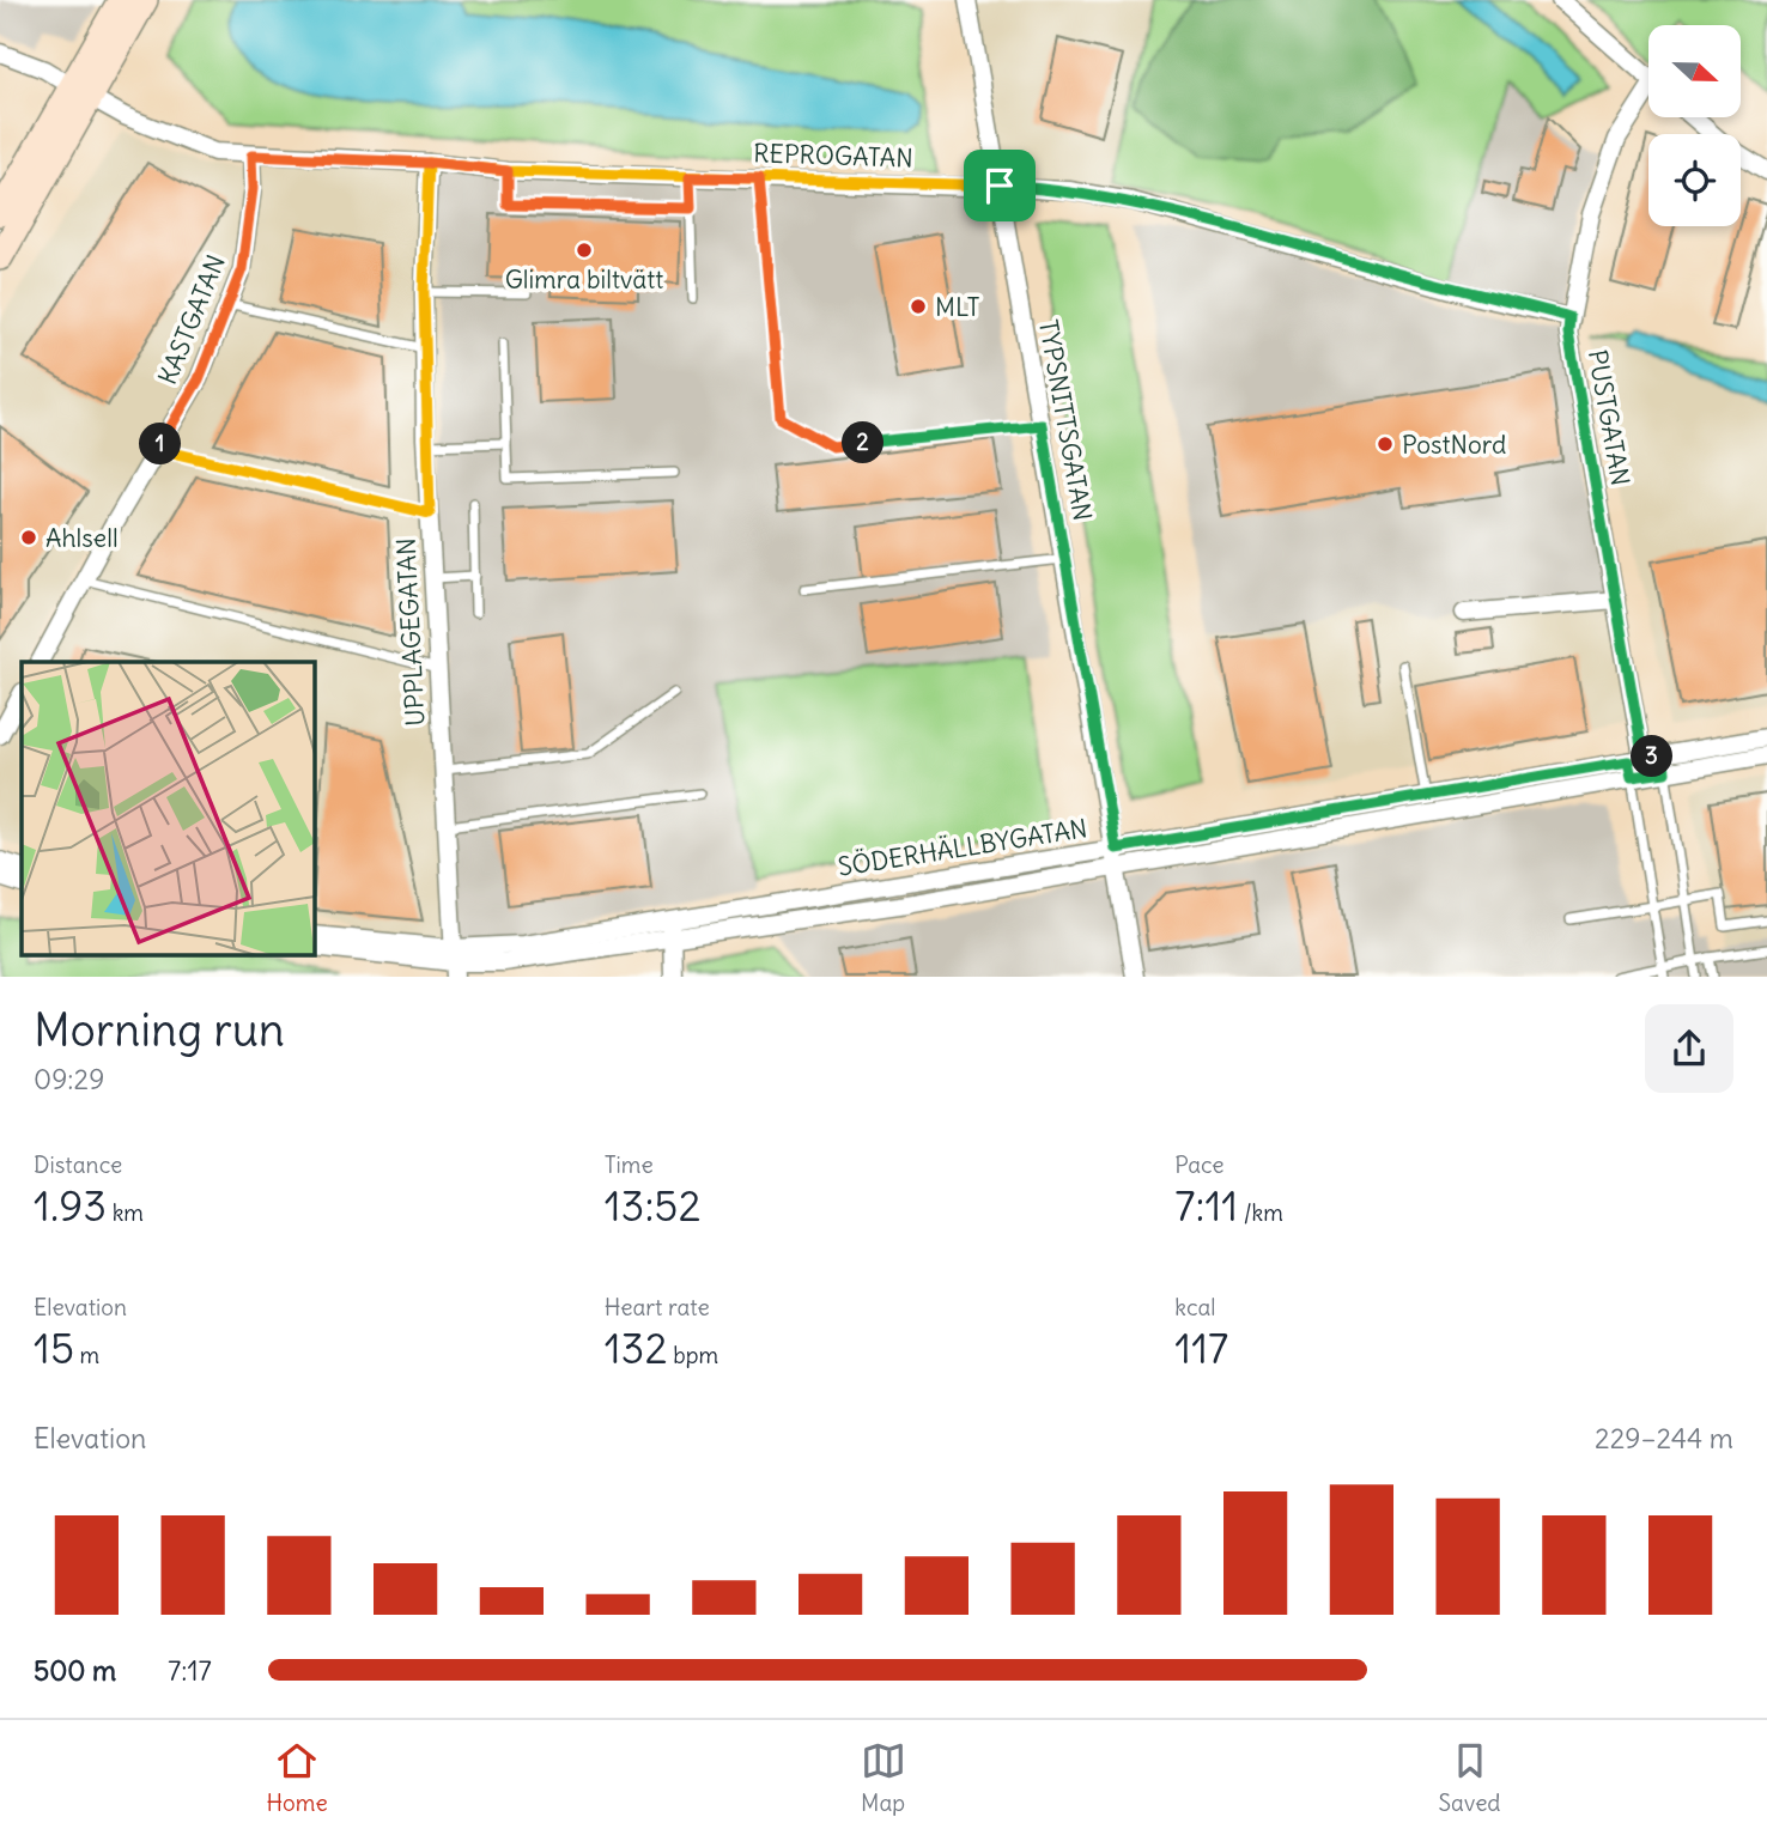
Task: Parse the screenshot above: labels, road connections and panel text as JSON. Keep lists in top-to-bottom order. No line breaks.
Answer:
{"streets":{"street":["REPROGATAN","KASTGATAN","PUSTGATAN","TYPSNITTSGATAN","UPPLAGEGATAN","SÖDERHÄLLBYGATAN"]},"crossings":[["REPROGATAN","KASTGATAN"],["REPROGATAN","PUSTGATAN"],["REPROGATAN","TYPSNITTSGATAN"],["REPROGATAN","UPPLAGEGATAN"],["PUSTGATAN","SÖDERHÄLLBYGATAN"],["TYPSNITTSGATAN","SÖDERHÄLLBYGATAN"],["UPPLAGEGATAN","SÖDERHÄLLBYGATAN"]],"places":["Glimra biltvätt","MLT","PostNord","Ahlsell"],"north":"right","page":{"pins":["2","1","3"],"heading":["Morning run","09:29"],"stats":[["Distance","1.93 km"],["Time","13:52"],["Pace","7:11 /km"],["Elevation","15 m"],["Heart rate","132 bpm"],["kcal","117"]],"chart":["Elevation","229–244 m"],"list":[{"name":"500 m","note":"7:17"}],"tabs":["Home","Map","Saved"]}}
